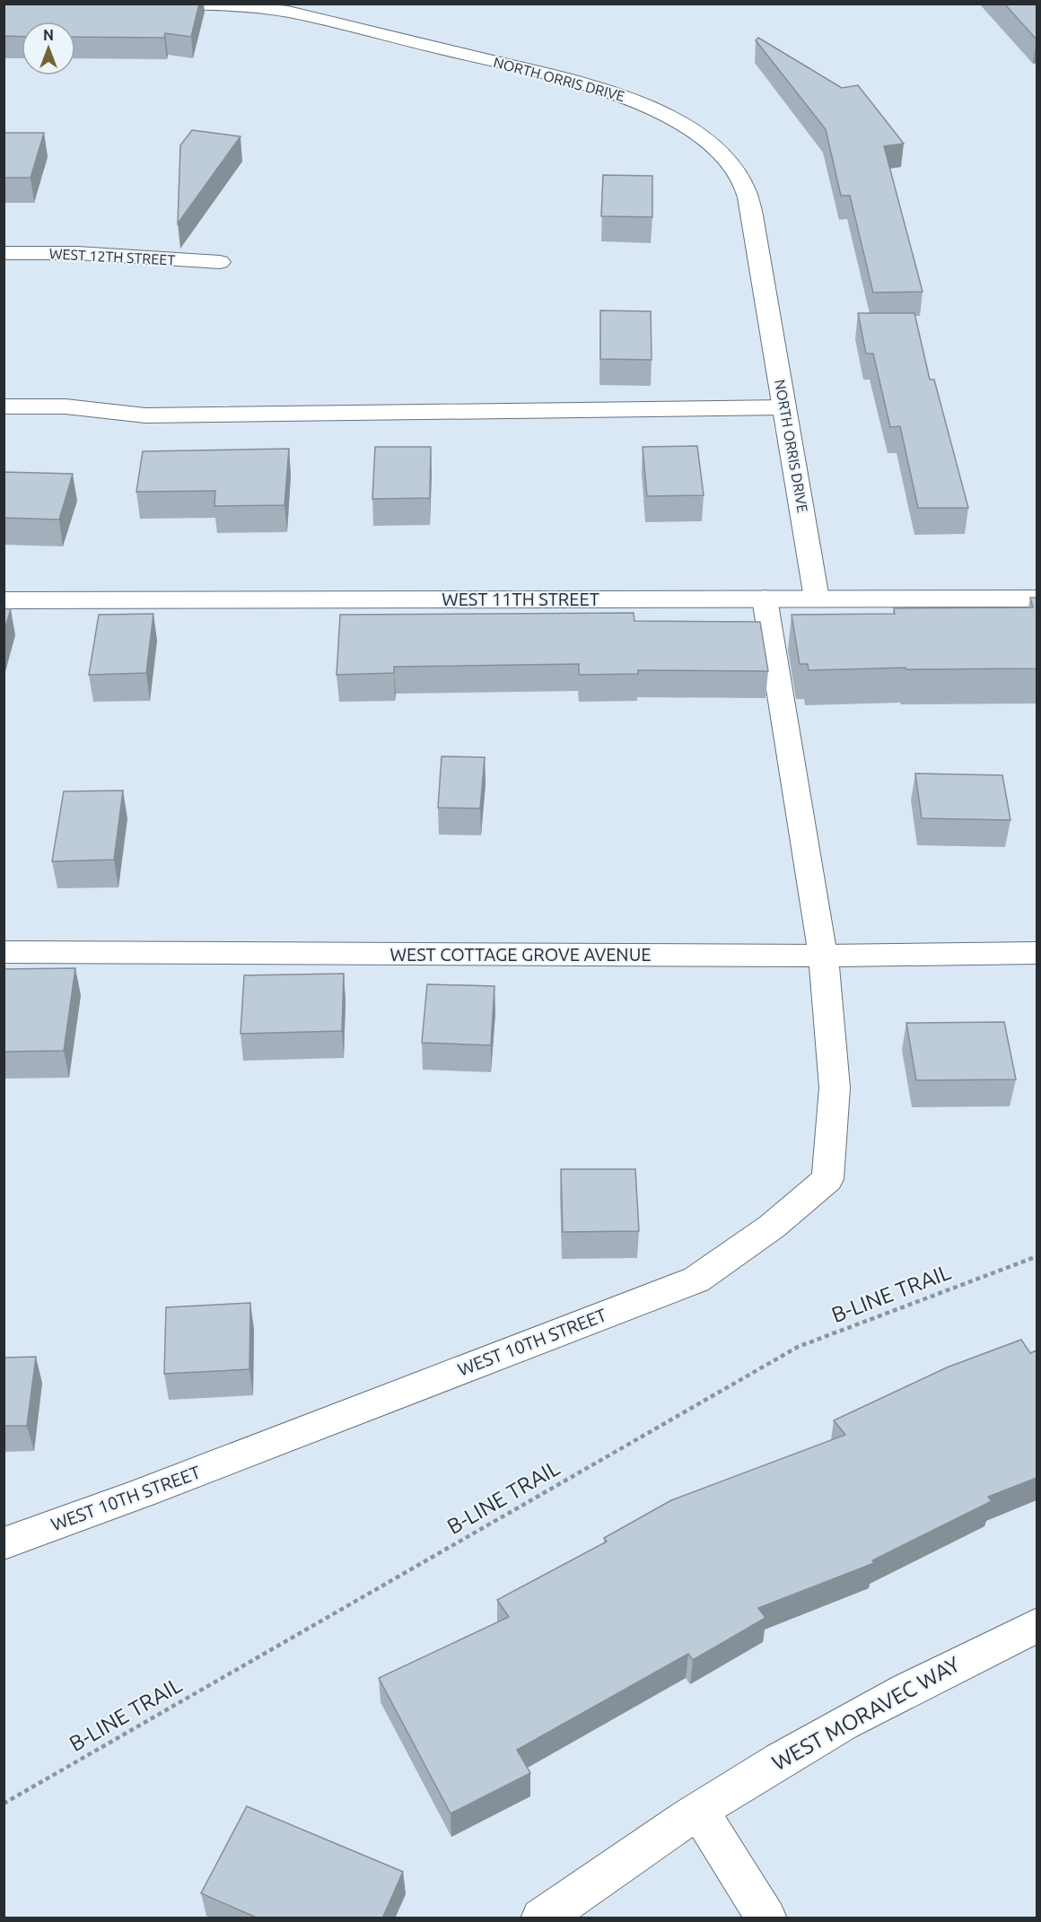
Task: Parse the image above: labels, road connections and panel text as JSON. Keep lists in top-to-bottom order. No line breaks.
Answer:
{"streets":{"street":["NORTH ORRIS DRIVE","WEST 12TH STREET","WEST 11TH STREET","WEST COTTAGE GROVE AVENUE","WEST 10TH STREET","WEST MORAVEC WAY"],"path":["B-LINE TRAIL"]},"crossings":[["NORTH ORRIS DRIVE","WEST 11TH STREET"],["WEST 11TH STREET","WEST 10TH STREET"],["WEST COTTAGE GROVE AVENUE","WEST 10TH STREET"]],"north":"top"}
